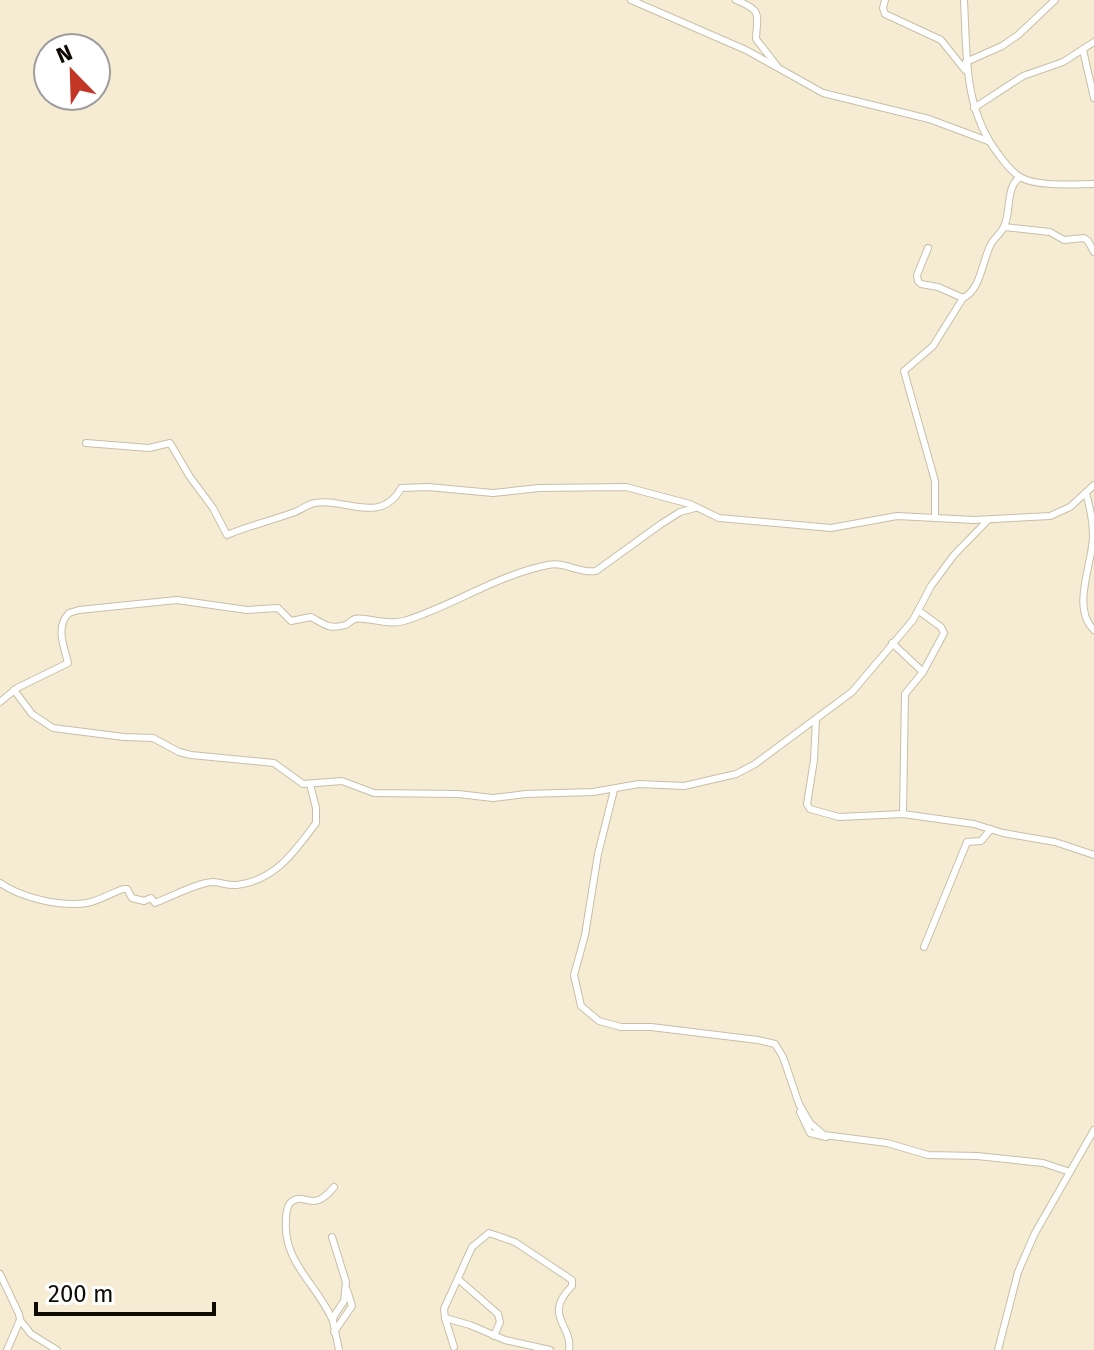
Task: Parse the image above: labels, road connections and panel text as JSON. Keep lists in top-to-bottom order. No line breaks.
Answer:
{"scale_bar":"200 m","north":"top left"}
